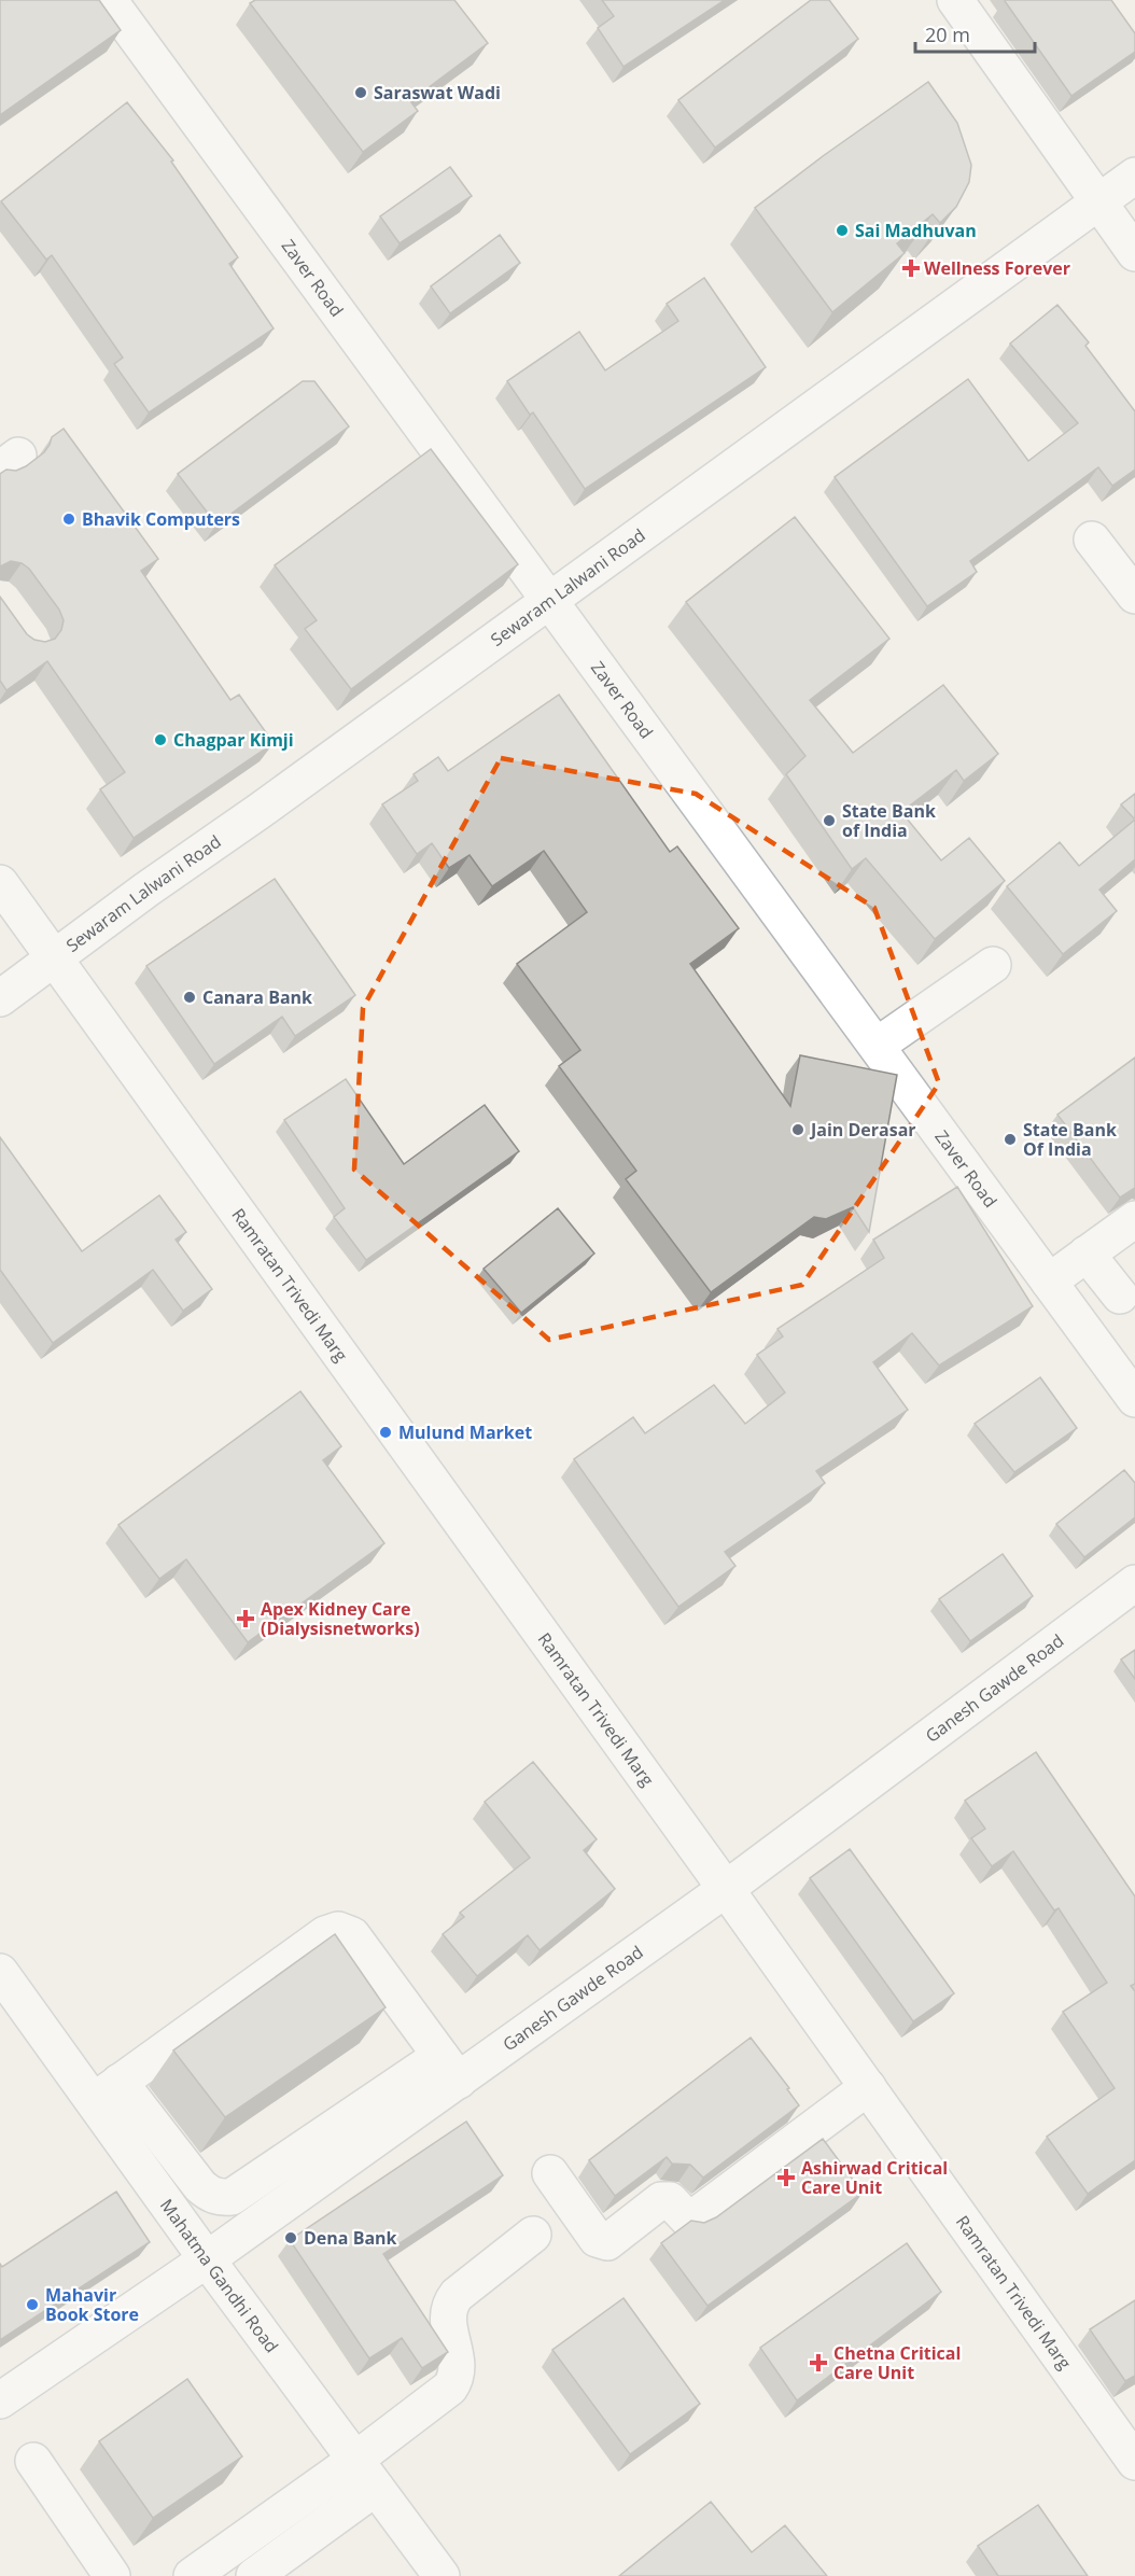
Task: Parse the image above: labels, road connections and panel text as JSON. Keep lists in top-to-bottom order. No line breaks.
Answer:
{"streets":{"street":["Zaver Road","Sewaram Lalwani Road","Ramratan Trivedi Marg","Ganesh Gawde Road","Mahatma Gandhi Road"]},"crossings":[["Zaver Road","Sewaram Lalwani Road"],["Sewaram Lalwani Road","Ramratan Trivedi Marg"],["Ramratan Trivedi Marg","Ganesh Gawde Road"],["Ganesh Gawde Road","Mahatma Gandhi Road"]],"places":{"other":["Saraswat Wadi","Sai Madhuvan","Bhavik Computers","Chagpar Kimji","State Bank of India","Canara Bank","Jain Derasar","State Bank Of India","Mulund Market","Dena Bank","Mahavir Book Store"],"health":["Wellness Forever","Apex Kidney Care (Dialysisnetworks)","Ashirwad Critical Care Unit","Chetna Critical Care Unit"]},"scale_bar":"20 m"}
